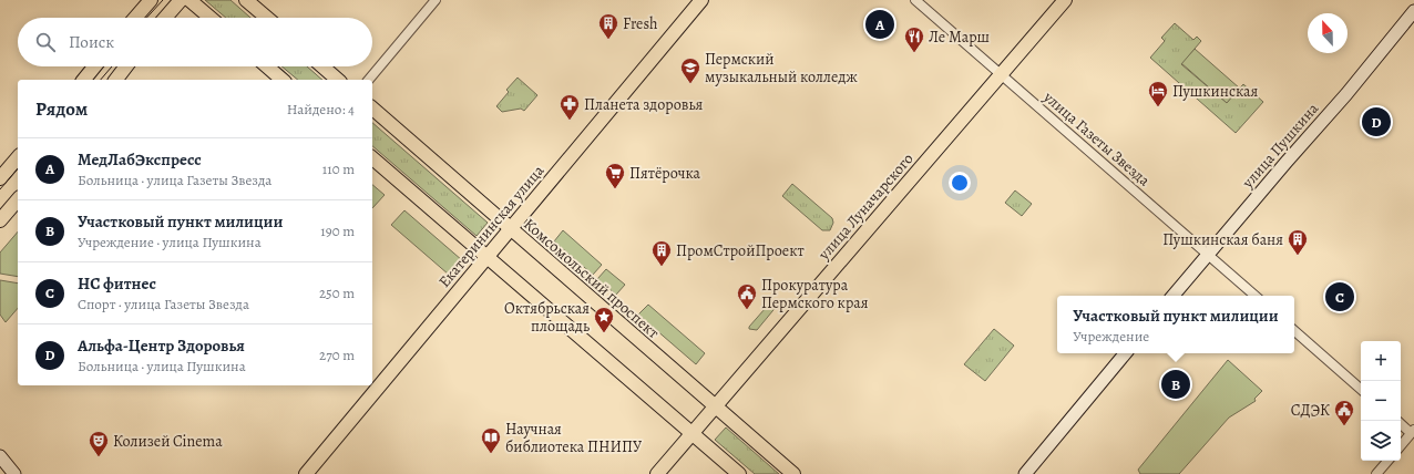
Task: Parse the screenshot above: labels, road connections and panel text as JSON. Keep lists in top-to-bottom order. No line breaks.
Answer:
{"streets":{"main road":["улица Пушкина","улица Луначарского","Екатерининская улица","Комсомольский проспект"],"street":["улица Газеты Звезда"]},"crossings":[["улица Газеты Звезда","улица Пушкина"],["улица Газеты Звезда","улица Луначарского"],["улица Луначарского","Комсомольский проспект"],["Екатерининская улица","Комсомольский проспект"]],"places":{"building":["Fresh","Пушкинская баня","ПромСтройПроект"],"restaurant":["Ле Марш"],"school or university":["Пермский музыкальный колледж"],"hotel":["Пушкинская"],"pharmacy":["Планета здоровья"],"supermarket":["Пятёрочка"],"public building":["Прокуратура Пермского края","СДЭК"],"place":["Октябрьская площадь"],"library":["Научная библиотека ПНИПУ"],"theatre":["Колизей Cinema"]},"north":"top","page":{"pins":["A","D","C","B"],"search":"Поиск","heading":["Рядом","Найдено: 4"],"list":[{"mark":"A","name":"МедЛабЭкспресс","note":"Больница · улица Газеты Звезда","value":"110 m"},{"mark":"B","name":"Участковый пункт милиции","note":"Учреждение · улица Пушкина","value":"190 m"},{"mark":"C","name":"НС фитнес","note":"Спорт · улица Газеты Звезда","value":"250 m"},{"mark":"D","name":"Альфа-Центр Здоровья","note":"Больница · улица Пушкина","value":"270 m"}],"popup":["Участковый пункт милиции","Учреждение"],"map_buttons":["+","−"]}}
